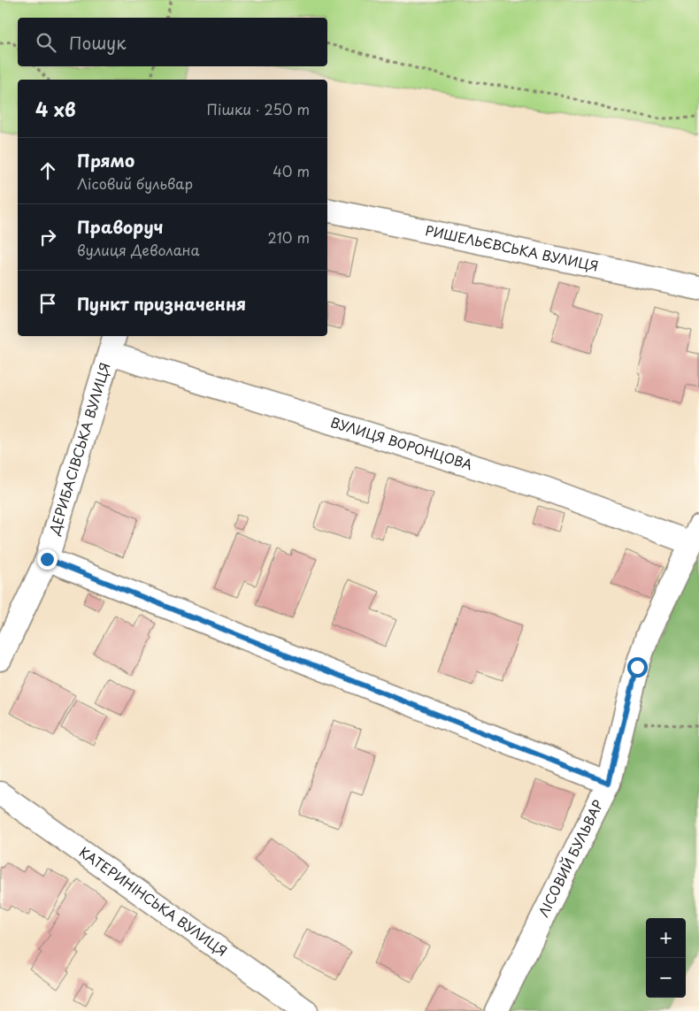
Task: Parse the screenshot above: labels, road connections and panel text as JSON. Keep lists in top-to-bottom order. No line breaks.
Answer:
{"streets":{"street":["РИШЕЛЬЄВСЬКА ВУЛИЦЯ","ВУЛИЦЯ ВОРОНЦОВА","ДЕРИБАСІВСЬКА ВУЛИЦЯ","ЛІСОВИЙ БУЛЬВАР","КАТЕРИНІНСЬКА ВУЛИЦЯ"]},"crossings":[["ВУЛИЦЯ ВОРОНЦОВА","ДЕРИБАСІВСЬКА ВУЛИЦЯ"],["ВУЛИЦЯ ВОРОНЦОВА","ЛІСОВИЙ БУЛЬВАР"]],"page":{"search":"Пошук","heading":["4 хв","Пішки · 250 m"],"list":[["Прямо","Лісовий бульвар","40 m"],["Праворуч","вулиця Деволана","210 m"],"Пункт призначення"],"map_buttons":["+","−"]}}
